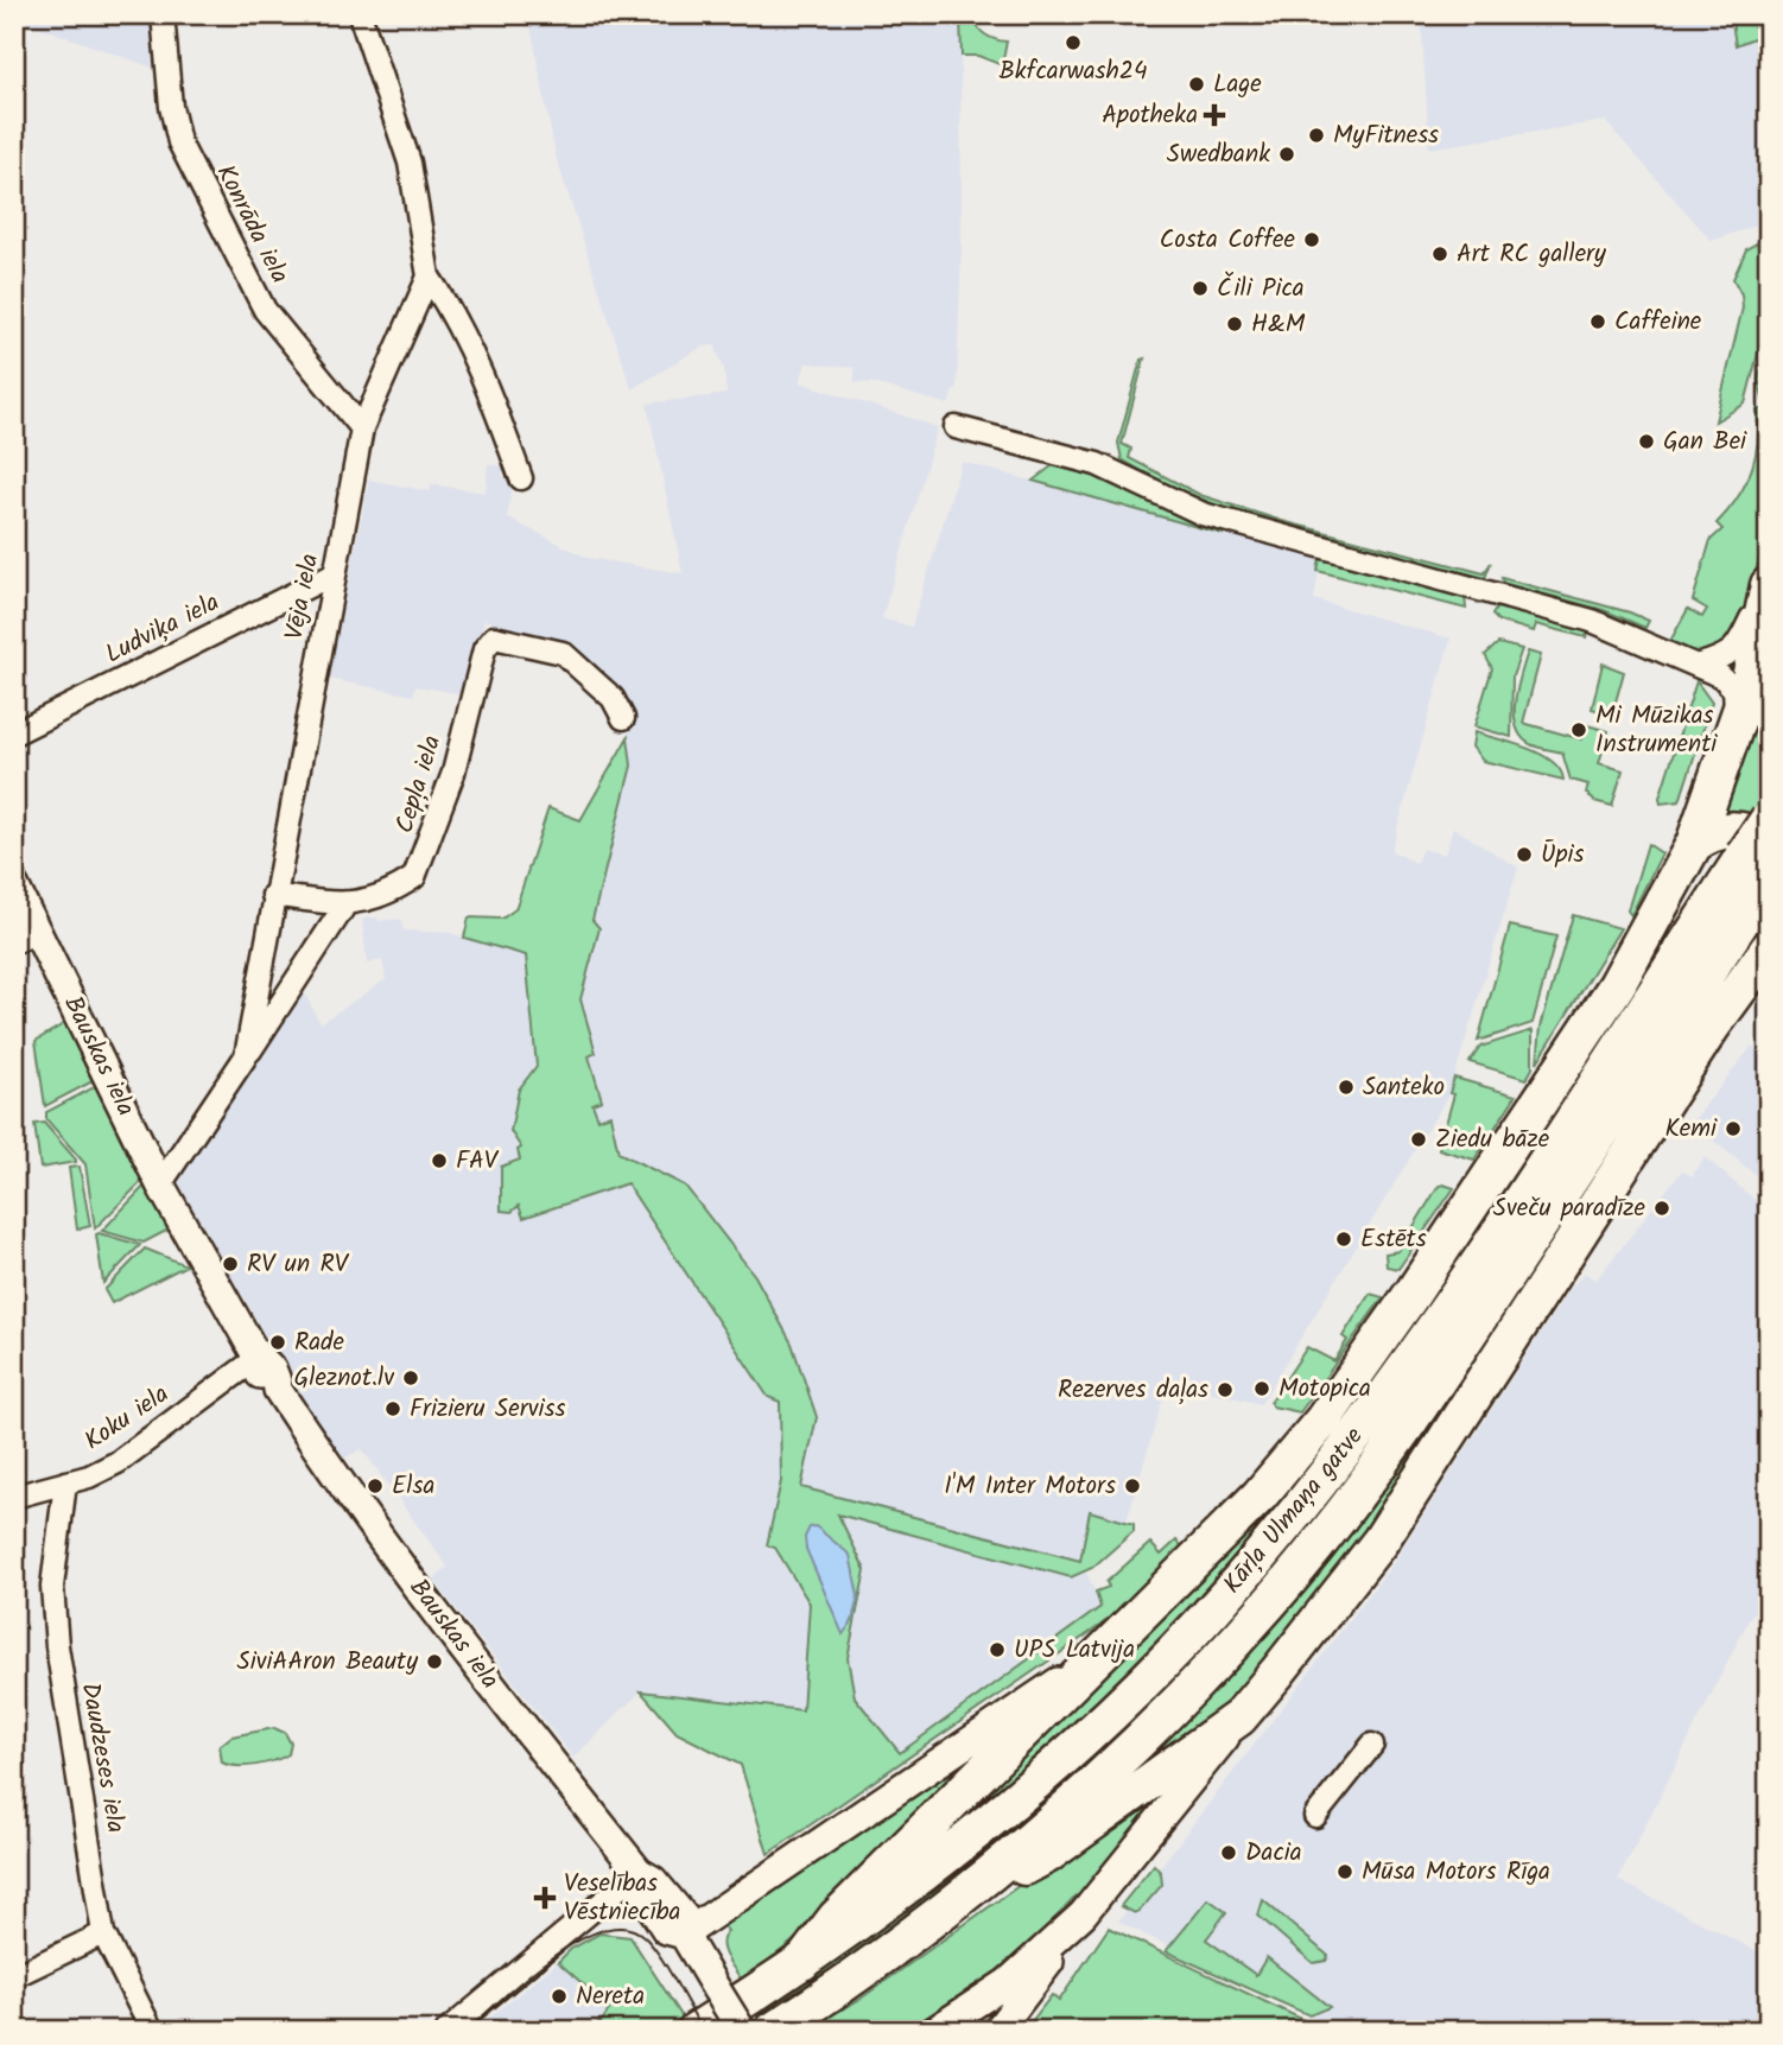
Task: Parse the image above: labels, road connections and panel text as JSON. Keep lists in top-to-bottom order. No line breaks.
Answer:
{"streets":{"highway":["Kārļa Ulmaņa gatve"],"street":["Konrāda iela","Vēja iela","Ludviķa iela","Cepļa iela","Bauskas iela","Koku iela","Daudzeses iela"]},"crossings":[["Konrāda iela","Vēja iela"],["Vēja iela","Ludviķa iela"],["Vēja iela","Cepļa iela"],["Vēja iela","Bauskas iela"],["Bauskas iela","Koku iela"],["Koku iela","Daudzeses iela"]],"places":{"other":["Bkfcarwash24","Lage","MyFitness","Swedbank","Costa Coffee","Art RC gallery","Čili Pica","Caffeine","H&M","Gan Bei","Mi Mūzikas Instrumenti","Ūpis","Santeko","Kemi","Ziedu bāze","FAV","Sveču paradīze","Estēts","RV un RV","Rade","Gleznot.lv","Motopica","Rezerves daļas","Frizieru Serviss","Elsa","I'M Inter Motors","UPS Latvija","SiviAAron Beauty","Dacia","Mūsa Motors Rīga","Nereta"],"health":["Apotheka","Veselības Vēstniecība"]}}
